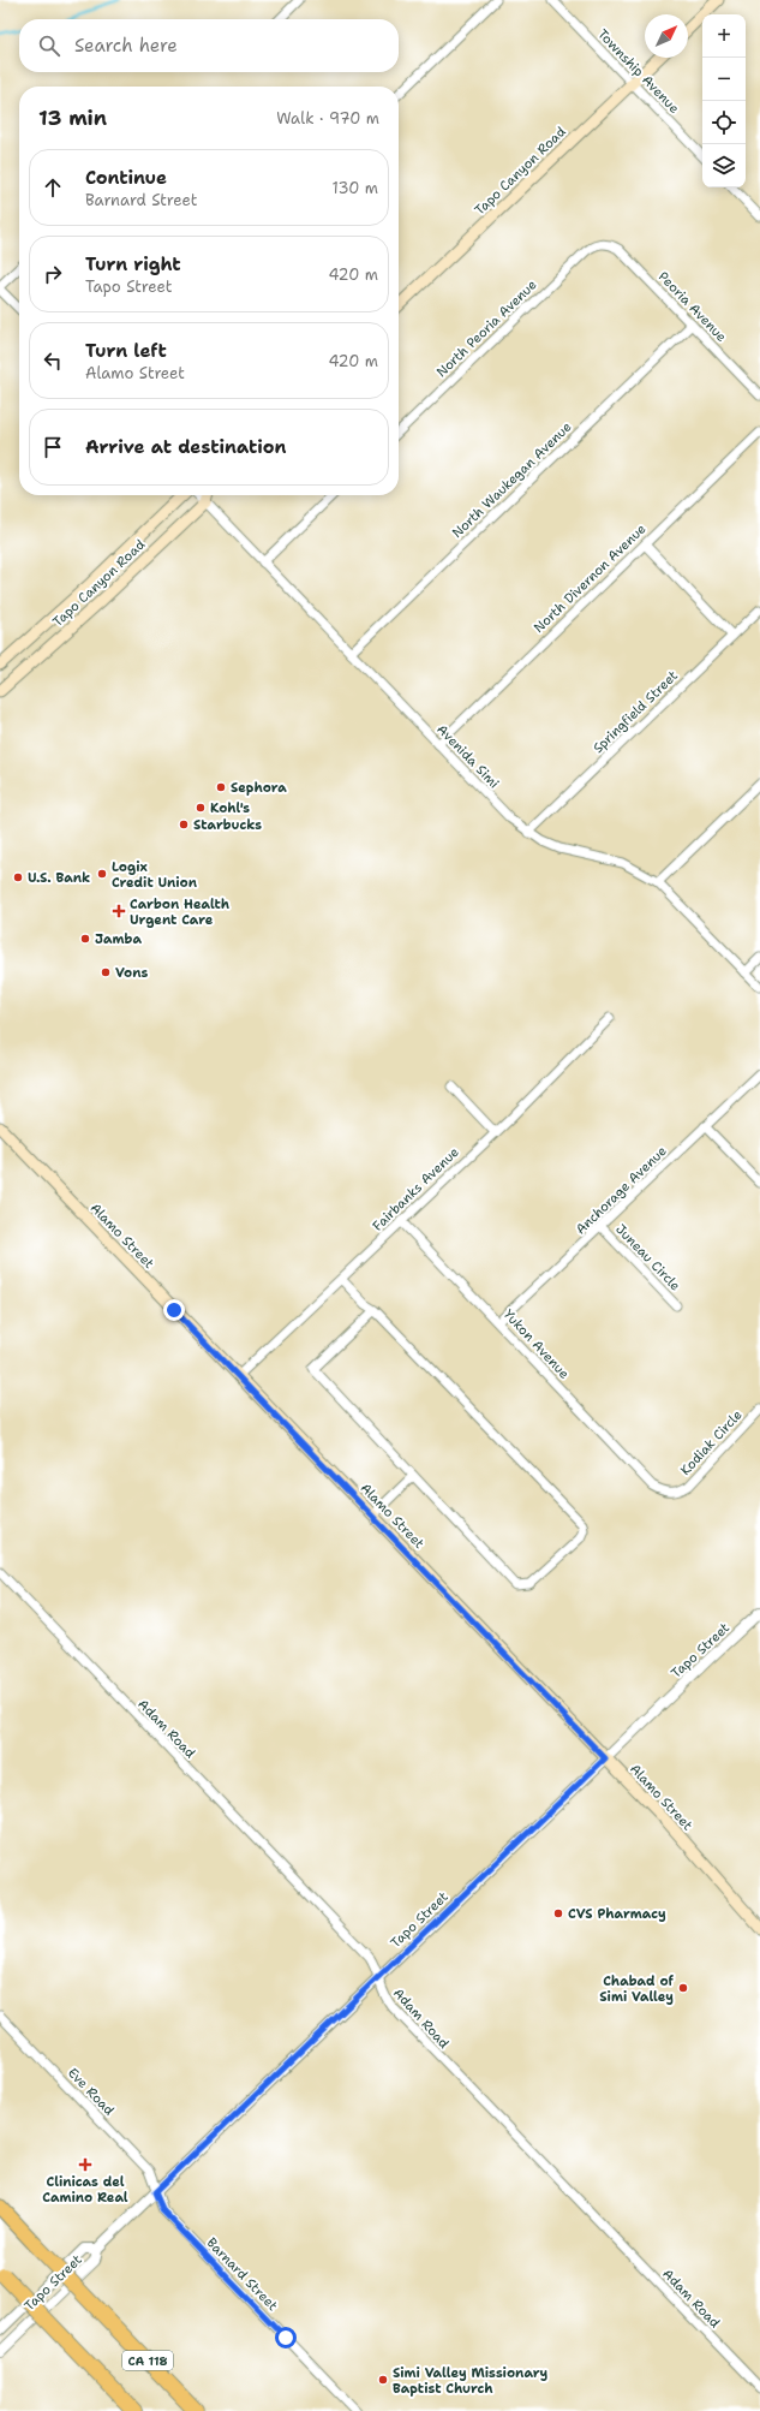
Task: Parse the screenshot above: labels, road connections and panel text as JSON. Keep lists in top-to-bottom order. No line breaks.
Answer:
{"streets":{"highway":["CA 118"],"main road":["Tapo Canyon Road","Alamo Street"],"street":["Township Avenue","Peoria Avenue","North Peoria Avenue","North Waukegan Avenue","North Divernon Avenue","Springfield Street","Avenida Simi","Fairbanks Avenue","Anchorage Avenue","Juneau Circle","Yukon Avenue","Kodiak Circle","Tapo Street","Adam Road","Eve Road","Barnard Street"]},"crossings":[["Township Avenue","Tapo Canyon Road"],["Tapo Canyon Road","Avenida Simi"],["Peoria Avenue","North Peoria Avenue"],["Peoria Avenue","North Waukegan Avenue"],["North Waukegan Avenue","Avenida Simi"],["North Divernon Avenue","Avenida Simi"],["Springfield Street","Avenida Simi"],["Fairbanks Avenue","Alamo Street"],["Fairbanks Avenue","Yukon Avenue"],["Anchorage Avenue","Juneau Circle"],["Anchorage Avenue","Yukon Avenue"],["Alamo Street","Tapo Street"],["Yukon Avenue","Kodiak Circle"],["Tapo Street","Adam Road"],["Tapo Street","Eve Road"],["Tapo Street","Barnard Street"],["Eve Road","Barnard Street"]],"places":{"other":["Sephora","Kohl's","Starbucks","Logix Credit Union","U.S. Bank","Jamba","Vons","CVS Pharmacy","Chabad of Simi Valley","Simi Valley Missionary Baptist Church"],"health":["Carbon Health Urgent Care","Clinicas del Camino Real"]},"north":"top right","page":{"map_buttons":["+","−"],"search":"Search here","heading":["13 min","Walk · 970 m"],"list":[["Continue","Barnard Street","130 m"],["Turn right","Tapo Street","420 m"],["Turn left","Alamo Street","420 m"],"Arrive at destination"]}}
